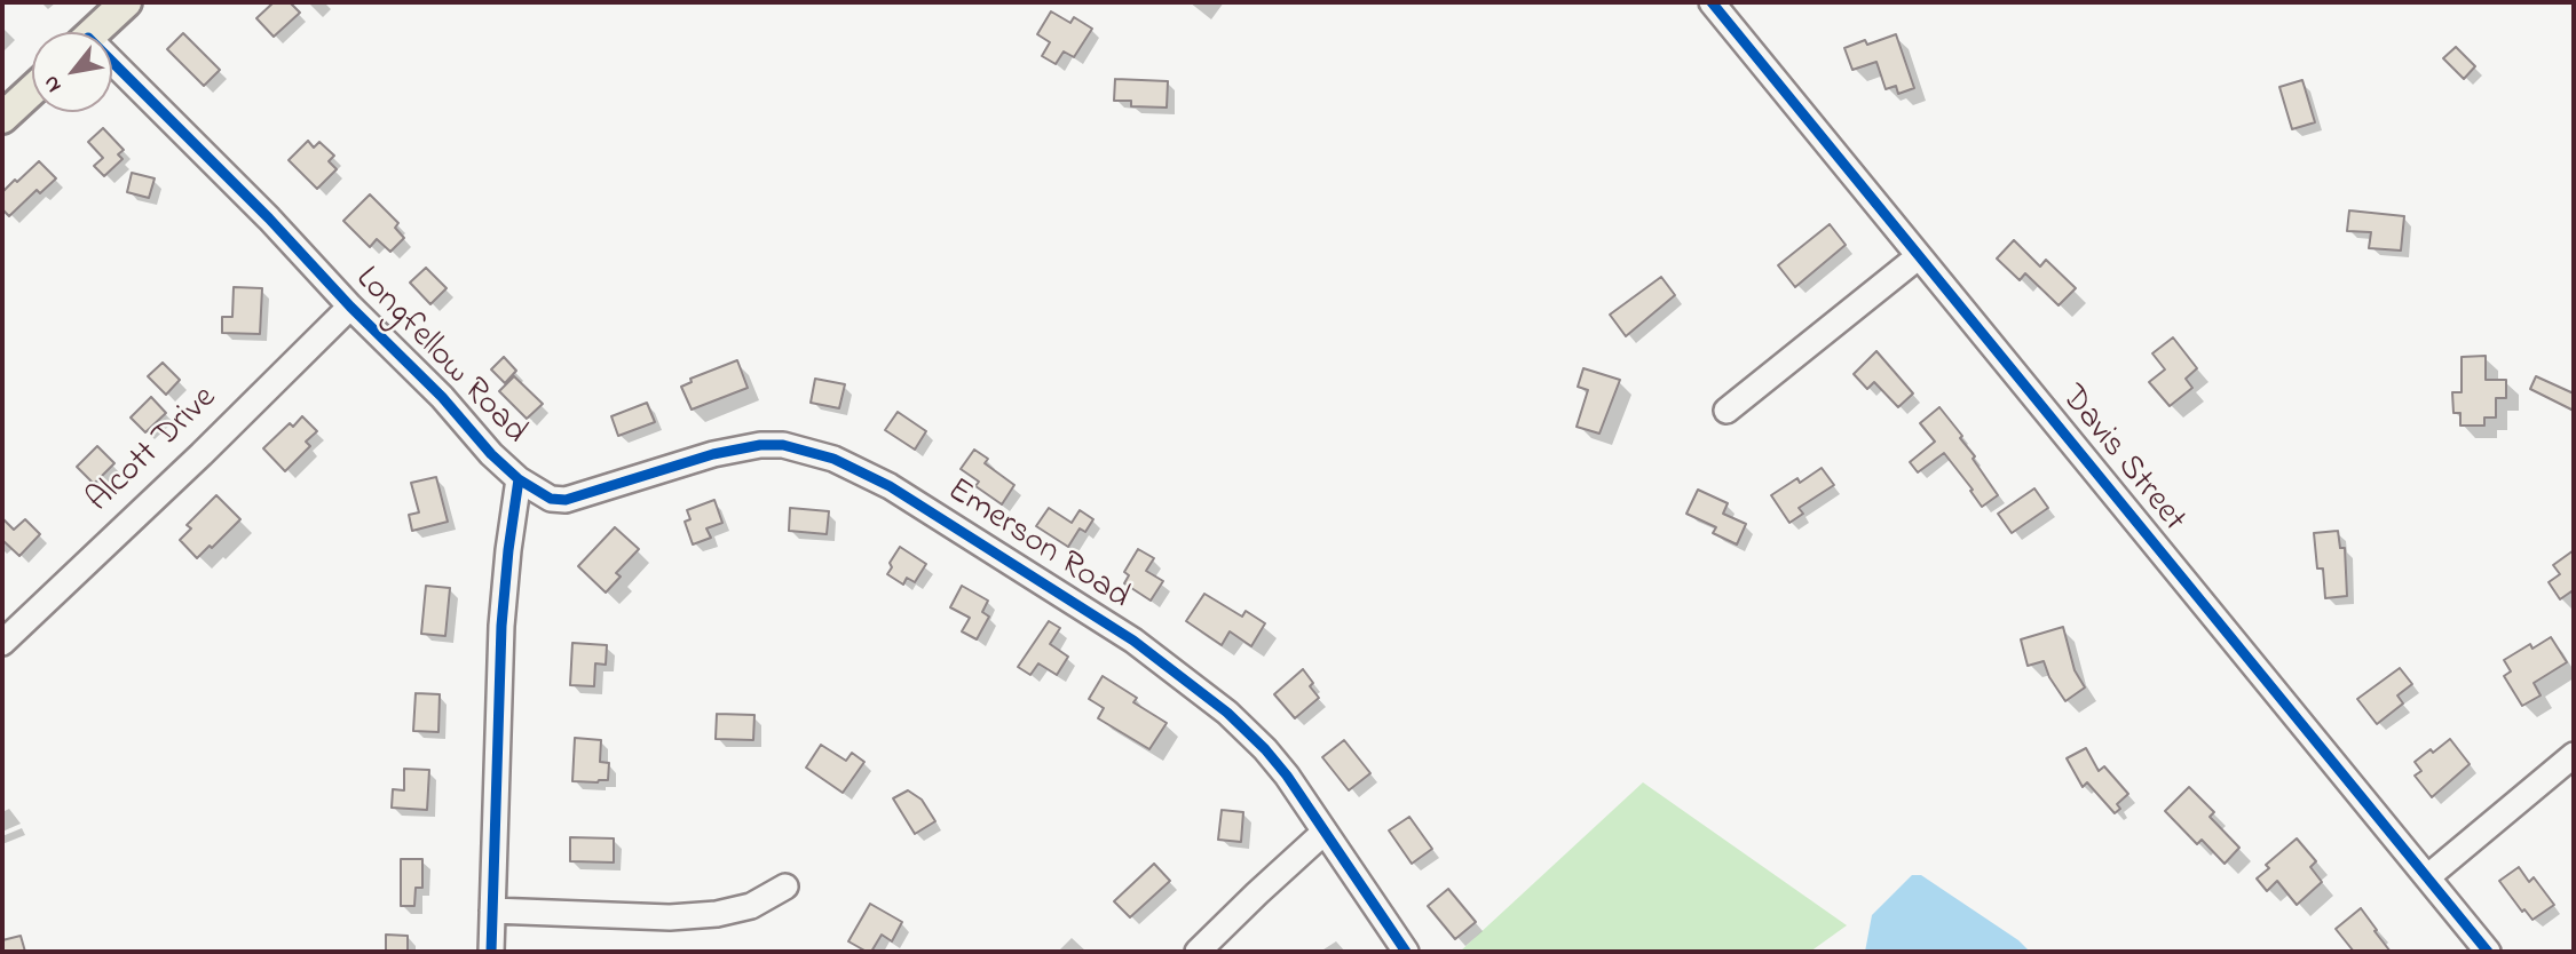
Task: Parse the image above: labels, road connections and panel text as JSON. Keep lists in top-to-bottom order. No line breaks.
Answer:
{"streets":{"street":["Longfellow Road","Alcott Drive","Davis Street","Emerson Road"]},"crossings":[["Longfellow Road","Alcott Drive"],["Longfellow Road","Emerson Road"]],"north":"bottom left"}
